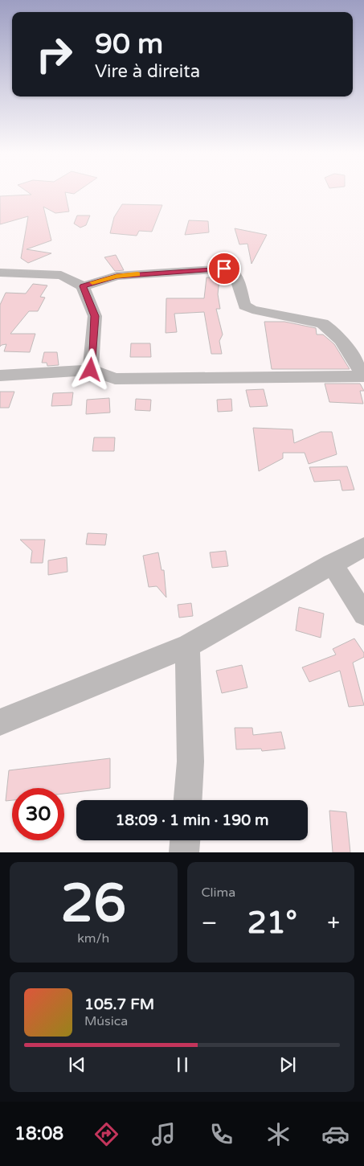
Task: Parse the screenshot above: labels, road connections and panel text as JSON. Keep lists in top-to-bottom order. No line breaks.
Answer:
{"page":{"turn":["90 m","Vire à direita"],"limit":"30","trip":"18:09 · 1 min · 190 m","tile":[["26","km/h"],"Clima"],"heat":["−","21°","+"],"song":["105.7 FM","Música"],"tabs":"18:08"}}
